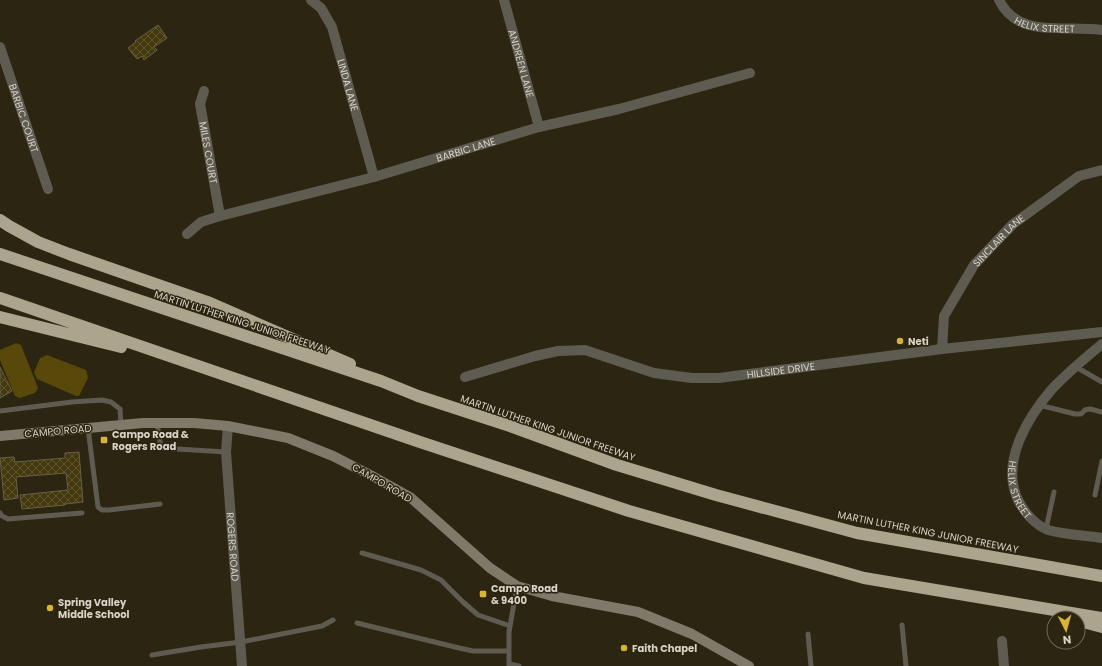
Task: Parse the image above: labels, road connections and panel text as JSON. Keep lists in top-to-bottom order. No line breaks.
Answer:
{"streets":{"highway":["MARTIN LUTHER KING JUNIOR FREEWAY"],"main road":["CAMPO ROAD"],"street":["HELIX STREET","ANDREEN LANE","LINDA LANE","BARBIC COURT","BARBIC LANE","MILES COURT","SINCLAIR LANE","HILLSIDE DRIVE","ROGERS ROAD"]},"crossings":[["ANDREEN LANE","BARBIC LANE"],["LINDA LANE","BARBIC LANE"],["BARBIC LANE","MILES COURT"],["SINCLAIR LANE","HILLSIDE DRIVE"],["CAMPO ROAD","ROGERS ROAD"]],"places":{"other":["Neti","Spring Valley Middle School","Faith Chapel"],"transit":["Campo Road & Rogers Road","Campo Road & 9400"]},"north":"bottom"}
